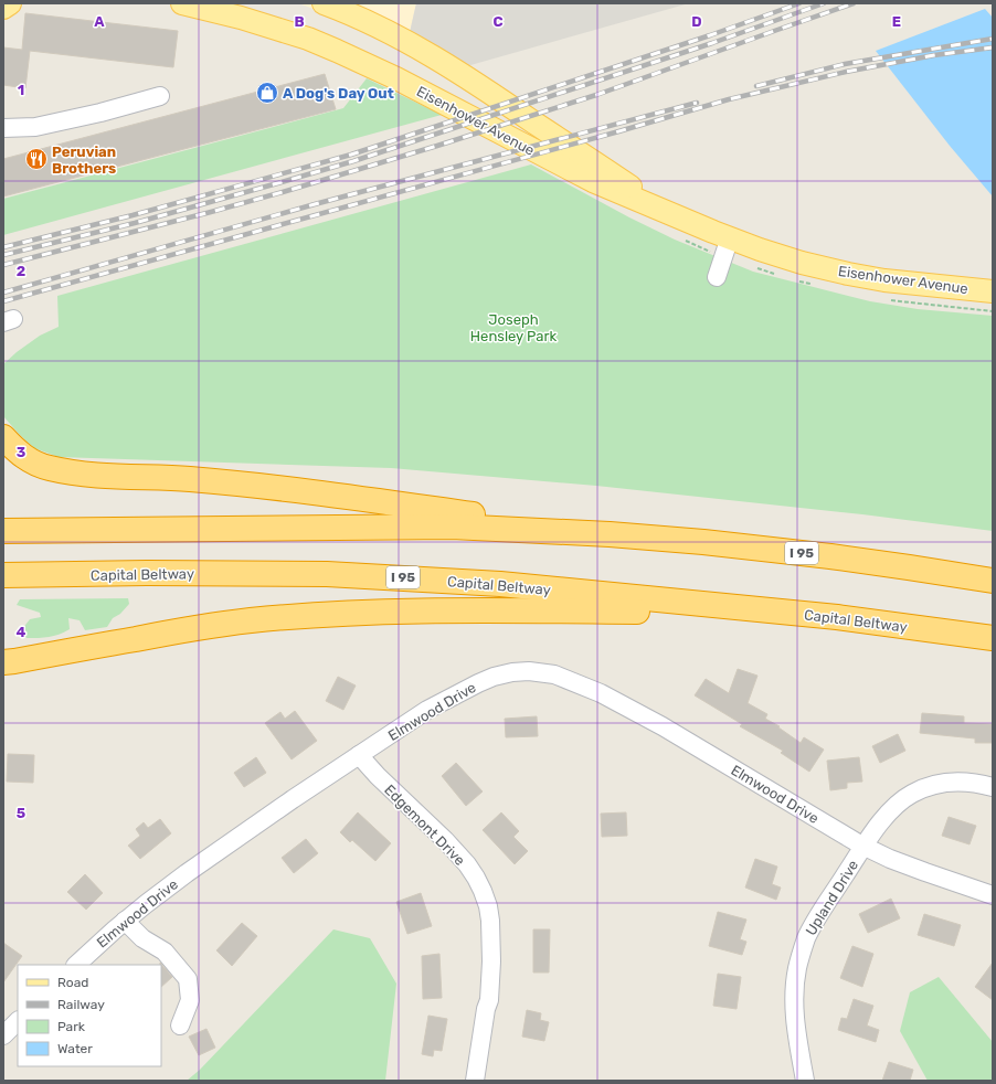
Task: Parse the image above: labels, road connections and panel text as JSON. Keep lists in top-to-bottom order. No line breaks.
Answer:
{"streets":{"highway":["I 95","Capital Beltway"],"main road":["Eisenhower Avenue"],"street":["Elmwood Drive","Edgemont Drive","Upland Drive"]},"crossings":[["Elmwood Drive","Edgemont Drive"],["Elmwood Drive","Upland Drive"]],"parks":["Joseph Hensley Park"],"places":{"shop":["A Dog's Day Out"],"restaurant":["Peruvian Brothers"]},"legend":["Road","Railway","Park","Water"],"grid":{"columns":["A","B","C","D","E"],"rows":["1","2","3","4","5"]}}
